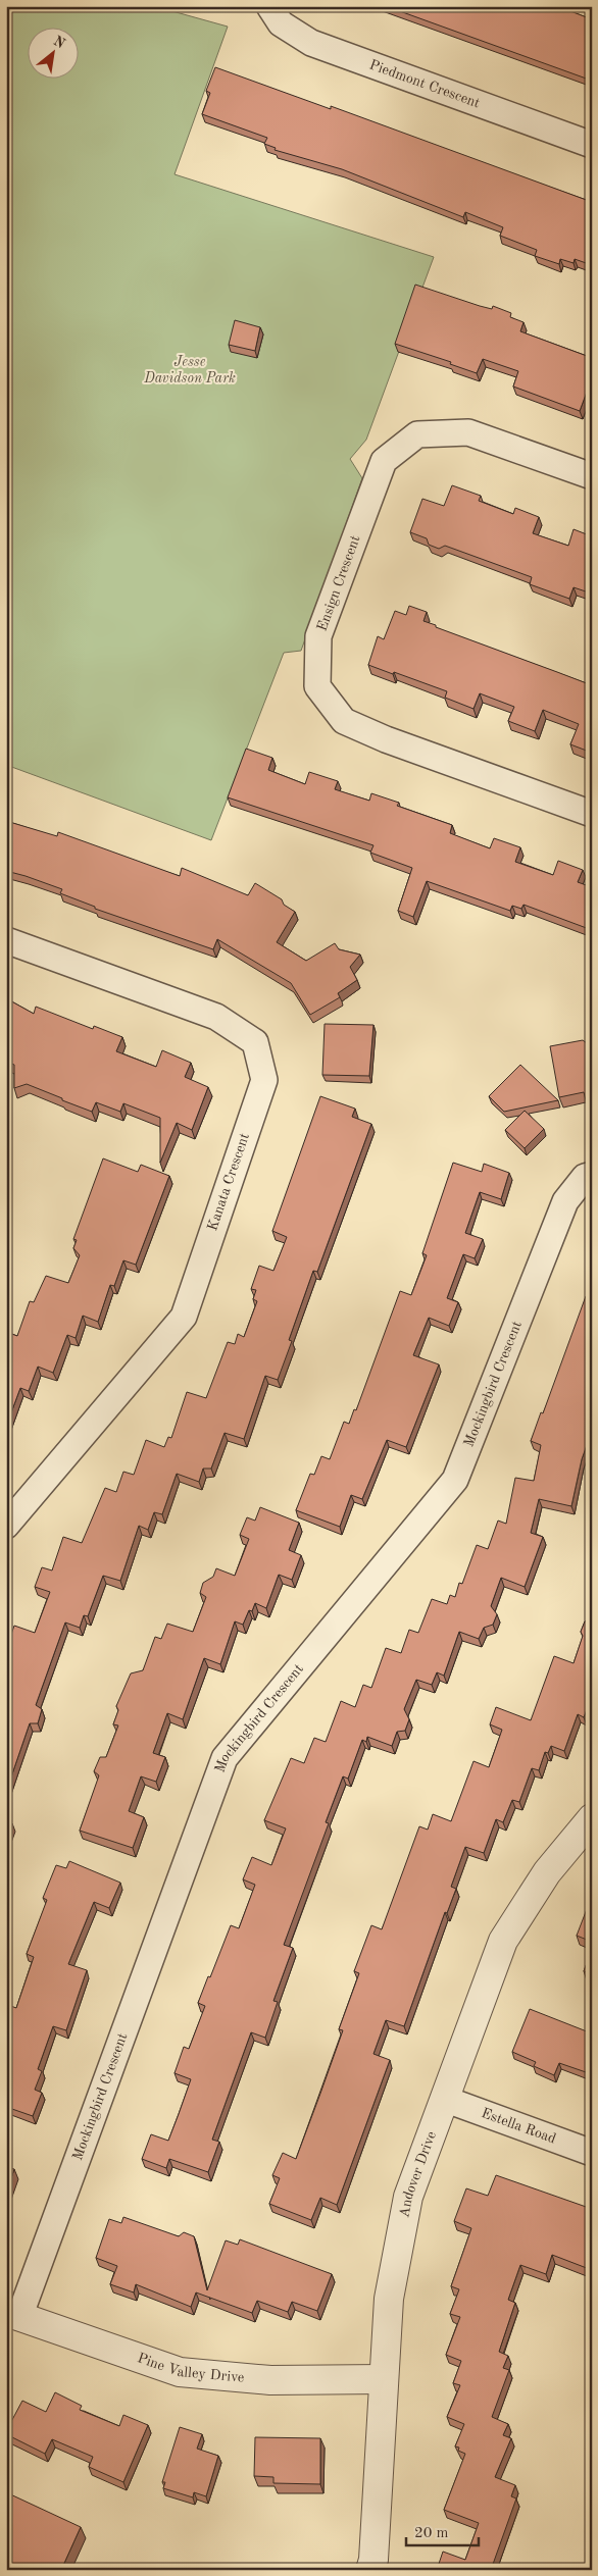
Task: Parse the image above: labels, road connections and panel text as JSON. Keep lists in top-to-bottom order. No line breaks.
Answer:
{"streets":{"street":["Piedmont Crescent","Ensign Crescent","Kanata Crescent","Mockingbird Crescent","Estella Road","Andover Drive","Pine Valley Drive"]},"crossings":[["Mockingbird Crescent","Pine Valley Drive"],["Estella Road","Andover Drive"],["Andover Drive","Pine Valley Drive"]],"parks":["Jesse Davidson Park"],"scale_bar":"20 m","north":"top right"}
